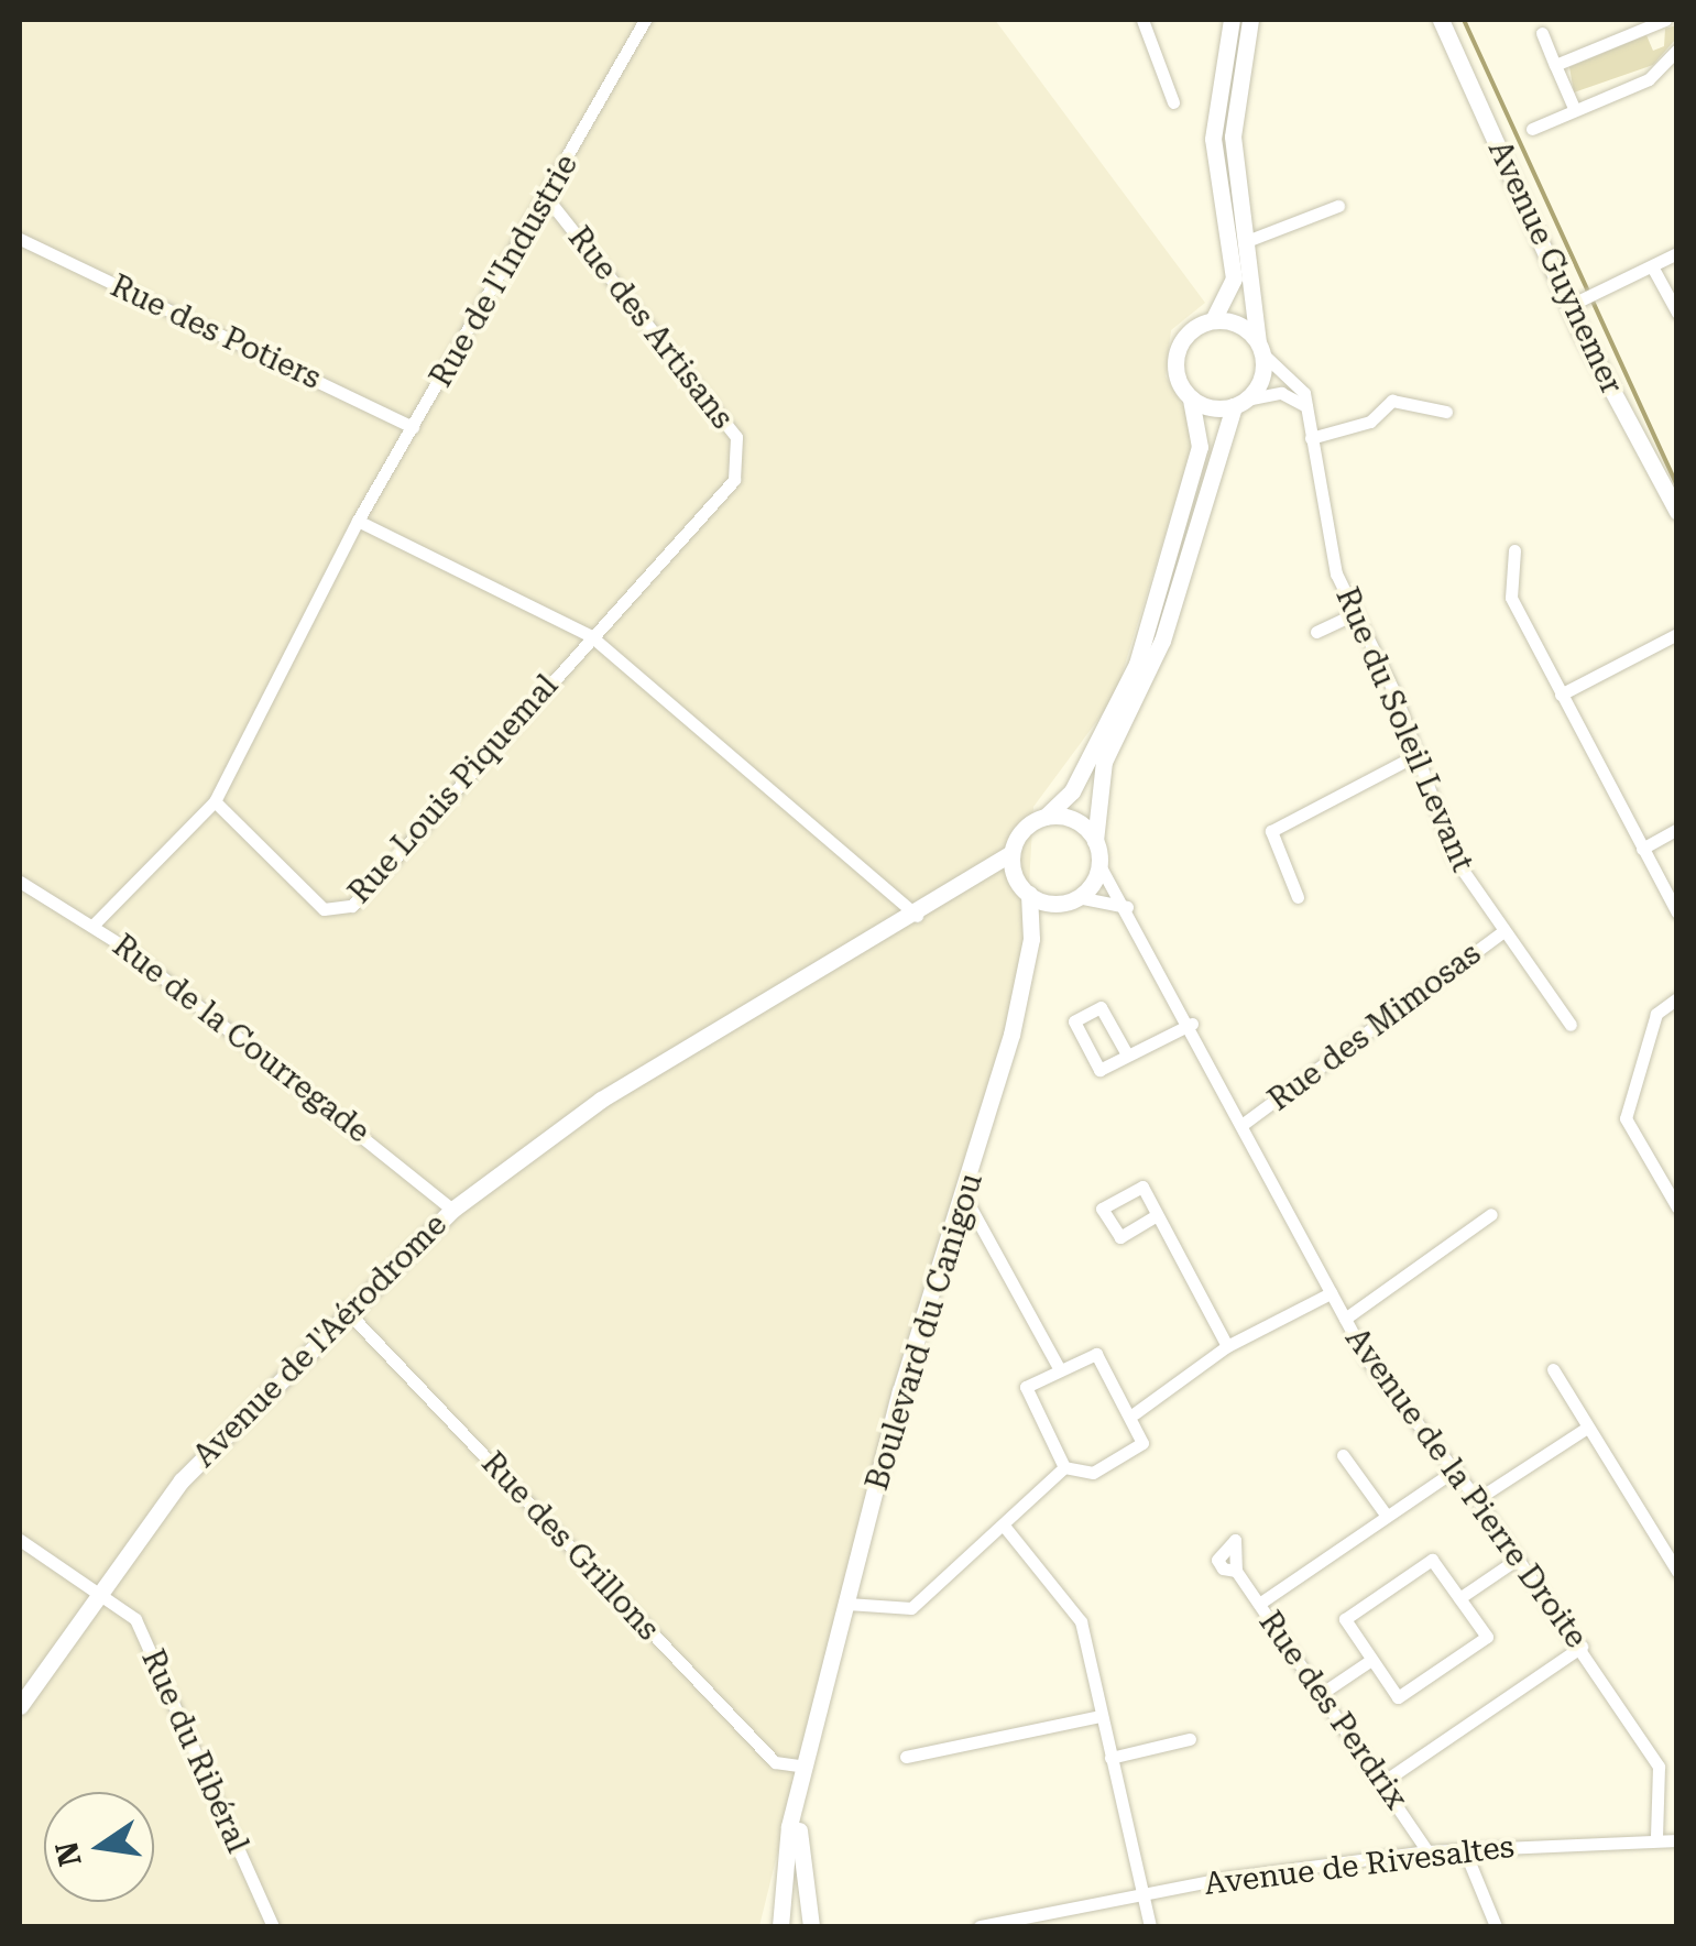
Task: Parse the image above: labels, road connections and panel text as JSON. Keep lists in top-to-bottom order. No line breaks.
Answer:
{"streets":{"main road":["Avenue Guynemer","Boulevard du Canigou","Avenue de l'Aérodrome"],"street":["Rue de l'Industrie","Rue des Artisans","Rue des Potiers","Rue du Soleil Levant","Rue Louis Piquemal","Rue des Mimosas","Rue de la Courregade","Avenue de la Pierre Droite","Rue des Grillons","Rue des Perdrix","Rue du Ribéral","Avenue de Rivesaltes"]},"crossings":[["Rue de l'Industrie","Rue des Artisans"],["Rue de l'Industrie","Rue des Potiers"],["Rue des Artisans","Rue Louis Piquemal"],["Rue du Soleil Levant","Rue des Mimosas"],["Rue des Mimosas","Avenue de la Pierre Droite"],["Rue de la Courregade","Avenue de l'Aérodrome"],["Boulevard du Canigou","Avenue de l'Aérodrome"],["Boulevard du Canigou","Avenue de la Pierre Droite"],["Boulevard du Canigou","Rue des Grillons"],["Avenue de l'Aérodrome","Avenue de la Pierre Droite"],["Avenue de l'Aérodrome","Rue des Grillons"],["Avenue de l'Aérodrome","Rue du Ribéral"],["Avenue de la Pierre Droite","Avenue de Rivesaltes"],["Rue des Perdrix","Avenue de Rivesaltes"]],"north":"left"}
